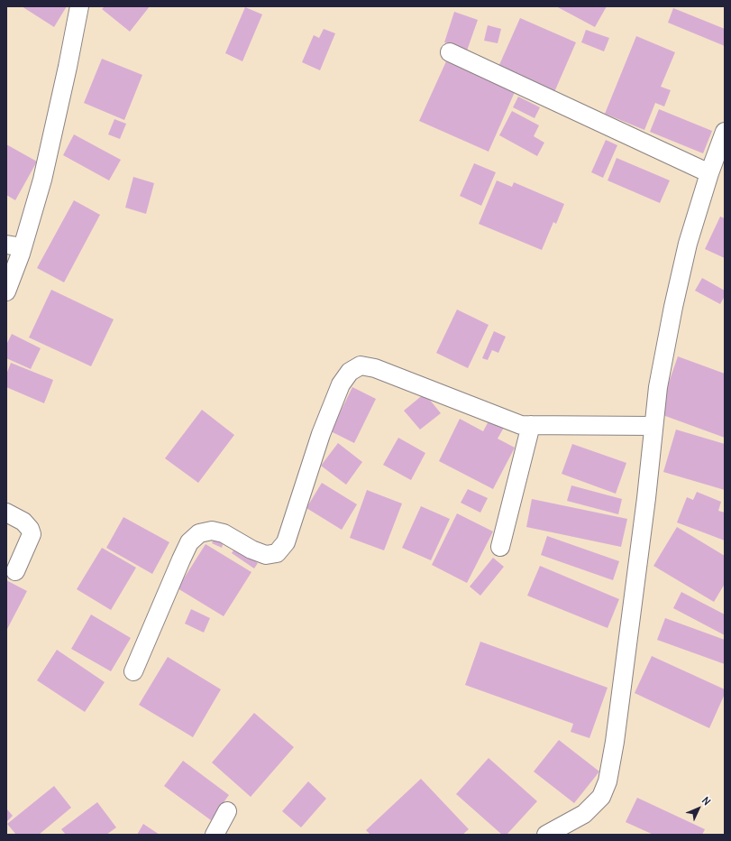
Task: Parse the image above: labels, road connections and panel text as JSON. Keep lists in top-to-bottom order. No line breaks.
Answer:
{"north":"top right"}
